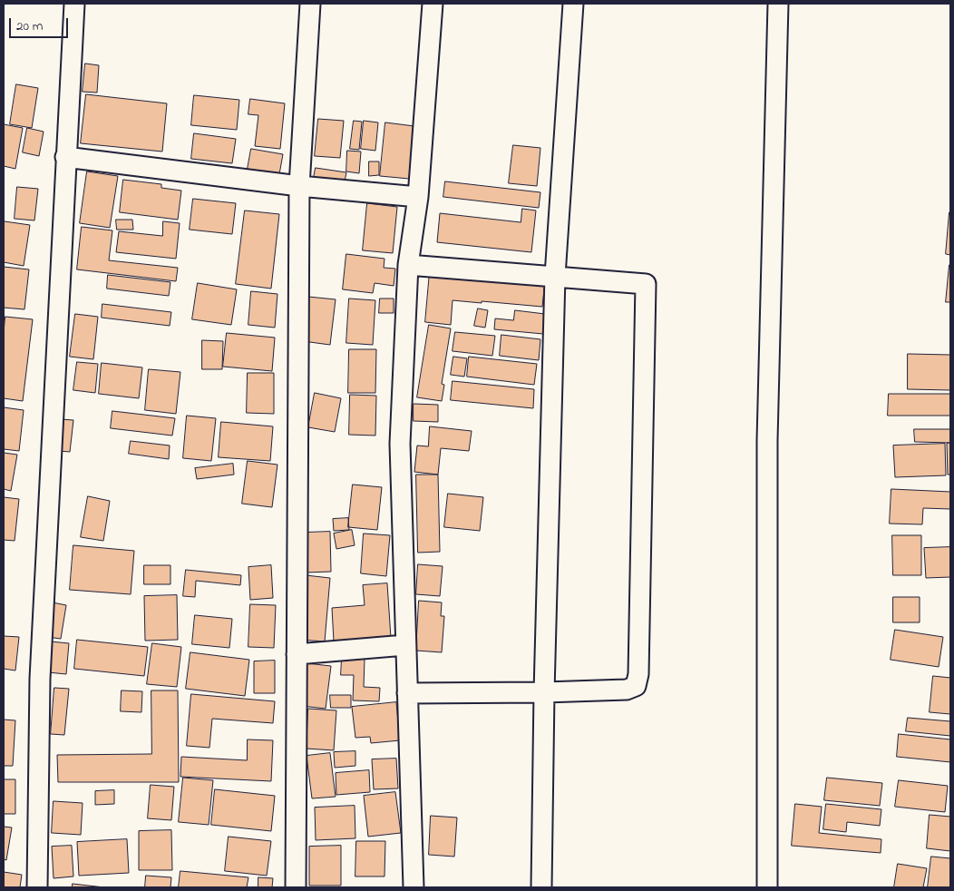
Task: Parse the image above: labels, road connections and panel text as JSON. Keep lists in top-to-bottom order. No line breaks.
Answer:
{"scale_bar":"20 m"}
